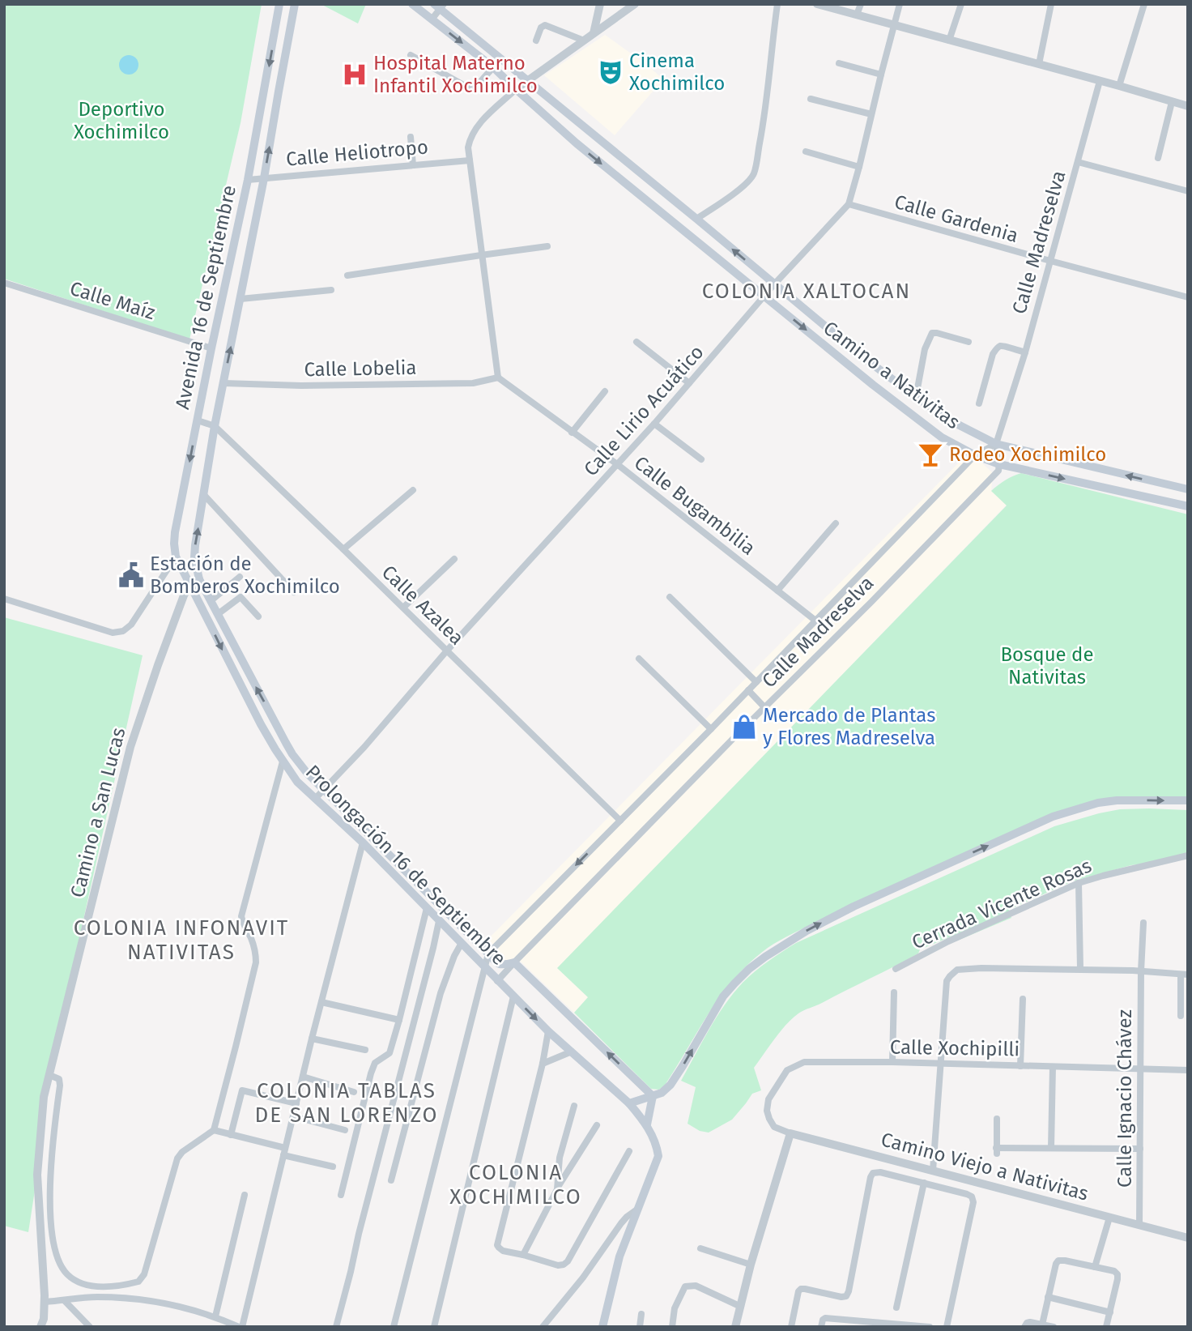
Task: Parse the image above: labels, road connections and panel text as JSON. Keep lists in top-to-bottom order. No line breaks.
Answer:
{"streets":{"main road":["Avenida 16 de Septiembre","Camino a Nativitas","Prolongación 16 de Septiembre"],"street":["Calle Heliotropo","Calle Gardenia","Calle Madreselva","Calle Maíz","Calle Lobelia","Calle Lirio Acuático","Calle Bugambilia","Calle Azalea","Camino a San Lucas","Cerrada Vicente Rosas","Calle Xochipilli","Calle Ignacio Chávez","Camino Viejo a Nativitas"]},"crossings":[["Calle Heliotropo","Avenida 16 de Septiembre"],["Calle Gardenia","Calle Madreselva"],["Calle Gardenia","Calle Lirio Acuático"],["Calle Madreselva","Camino a Nativitas"],["Calle Madreselva","Calle Bugambilia"],["Calle Madreselva","Calle Azalea"],["Calle Madreselva","Prolongación 16 de Septiembre"],["Avenida 16 de Septiembre","Calle Maíz"],["Avenida 16 de Septiembre","Calle Lobelia"],["Avenida 16 de Septiembre","Calle Azalea"],["Avenida 16 de Septiembre","Camino a San Lucas"],["Avenida 16 de Septiembre","Prolongación 16 de Septiembre"],["Calle Lobelia","Calle Bugambilia"],["Camino a Nativitas","Calle Lirio Acuático"],["Calle Lirio Acuático","Calle Bugambilia"],["Calle Lirio Acuático","Calle Azalea"],["Calle Lirio Acuático","Prolongación 16 de Septiembre"],["Camino a San Lucas","Prolongación 16 de Septiembre"],["Calle Xochipilli","Calle Ignacio Chávez"],["Calle Xochipilli","Camino Viejo a Nativitas"],["Calle Ignacio Chávez","Camino Viejo a Nativitas"]],"districts":["COLONIA XALTOCAN","COLONIA INFONAVIT NATIVITAS","COLONIA TABLAS DE SAN LORENZO","COLONIA XOCHIMILCO"],"parks":["Deportivo Xochimilco","Bosque de Nativitas"],"places":{"theatre":["Cinema Xochimilco"],"hospital":["Hospital Materno Infantil Xochimilco"],"bar":["Rodeo Xochimilco"],"public building":["Estación de Bomberos Xochimilco"],"shop":["Mercado de Plantas y Flores Madreselva"]}}
